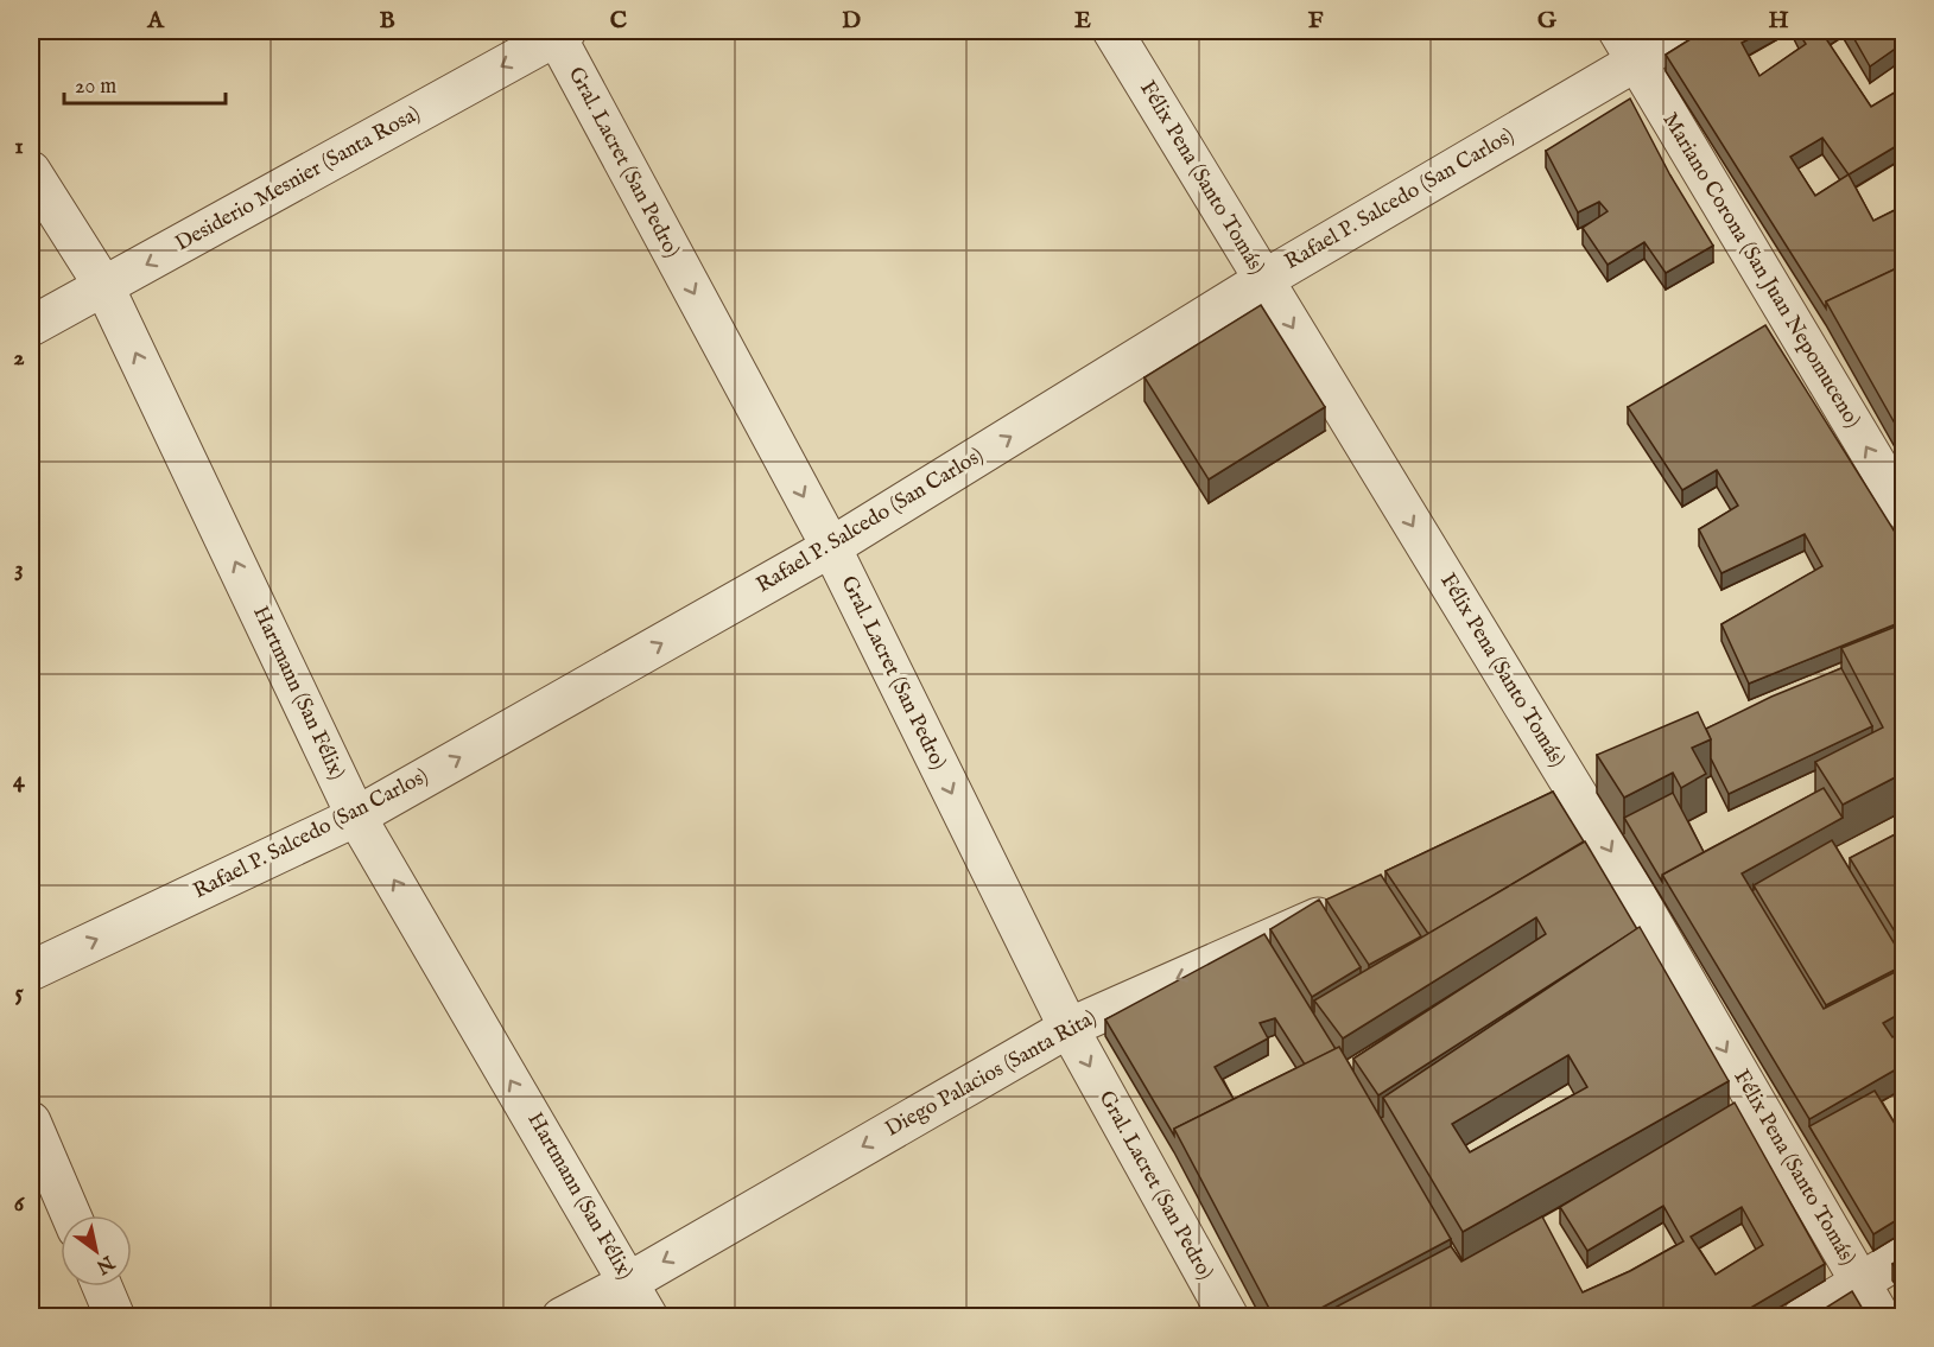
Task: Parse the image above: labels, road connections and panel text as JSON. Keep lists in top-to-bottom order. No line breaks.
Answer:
{"streets":{"street":["Gral. Lacret (San Pedro)","Félix Pena (Santo Tomás)","Desiderio Mesnier (Santa Rosa)","Rafael P. Salcedo (San Carlos)","Mariano Corona (San Juan Nepomuceno)","Hartmann (San Félix)","Diego Palacios (Santa Rita)"]},"crossings":[["Gral. Lacret (San Pedro)","Desiderio Mesnier (Santa Rosa)"],["Gral. Lacret (San Pedro)","Rafael P. Salcedo (San Carlos)"],["Gral. Lacret (San Pedro)","Diego Palacios (Santa Rita)"],["Félix Pena (Santo Tomás)","Rafael P. Salcedo (San Carlos)"],["Desiderio Mesnier (Santa Rosa)","Hartmann (San Félix)"],["Rafael P. Salcedo (San Carlos)","Mariano Corona (San Juan Nepomuceno)"],["Rafael P. Salcedo (San Carlos)","Hartmann (San Félix)"],["Hartmann (San Félix)","Diego Palacios (Santa Rita)"]],"one_way":["Gral. Lacret (San Pedro)","Félix Pena (Santo Tomás)","Desiderio Mesnier (Santa Rosa)","Rafael P. Salcedo (San Carlos)","Mariano Corona (San Juan Nepomuceno)","Hartmann (San Félix)","Diego Palacios (Santa Rita)"],"scale_bar":"20 m","north":"bottom right","grid":{"columns":["A","B","C","D","E","F","G","H"],"rows":["1","2","3","4","5","6"]}}
